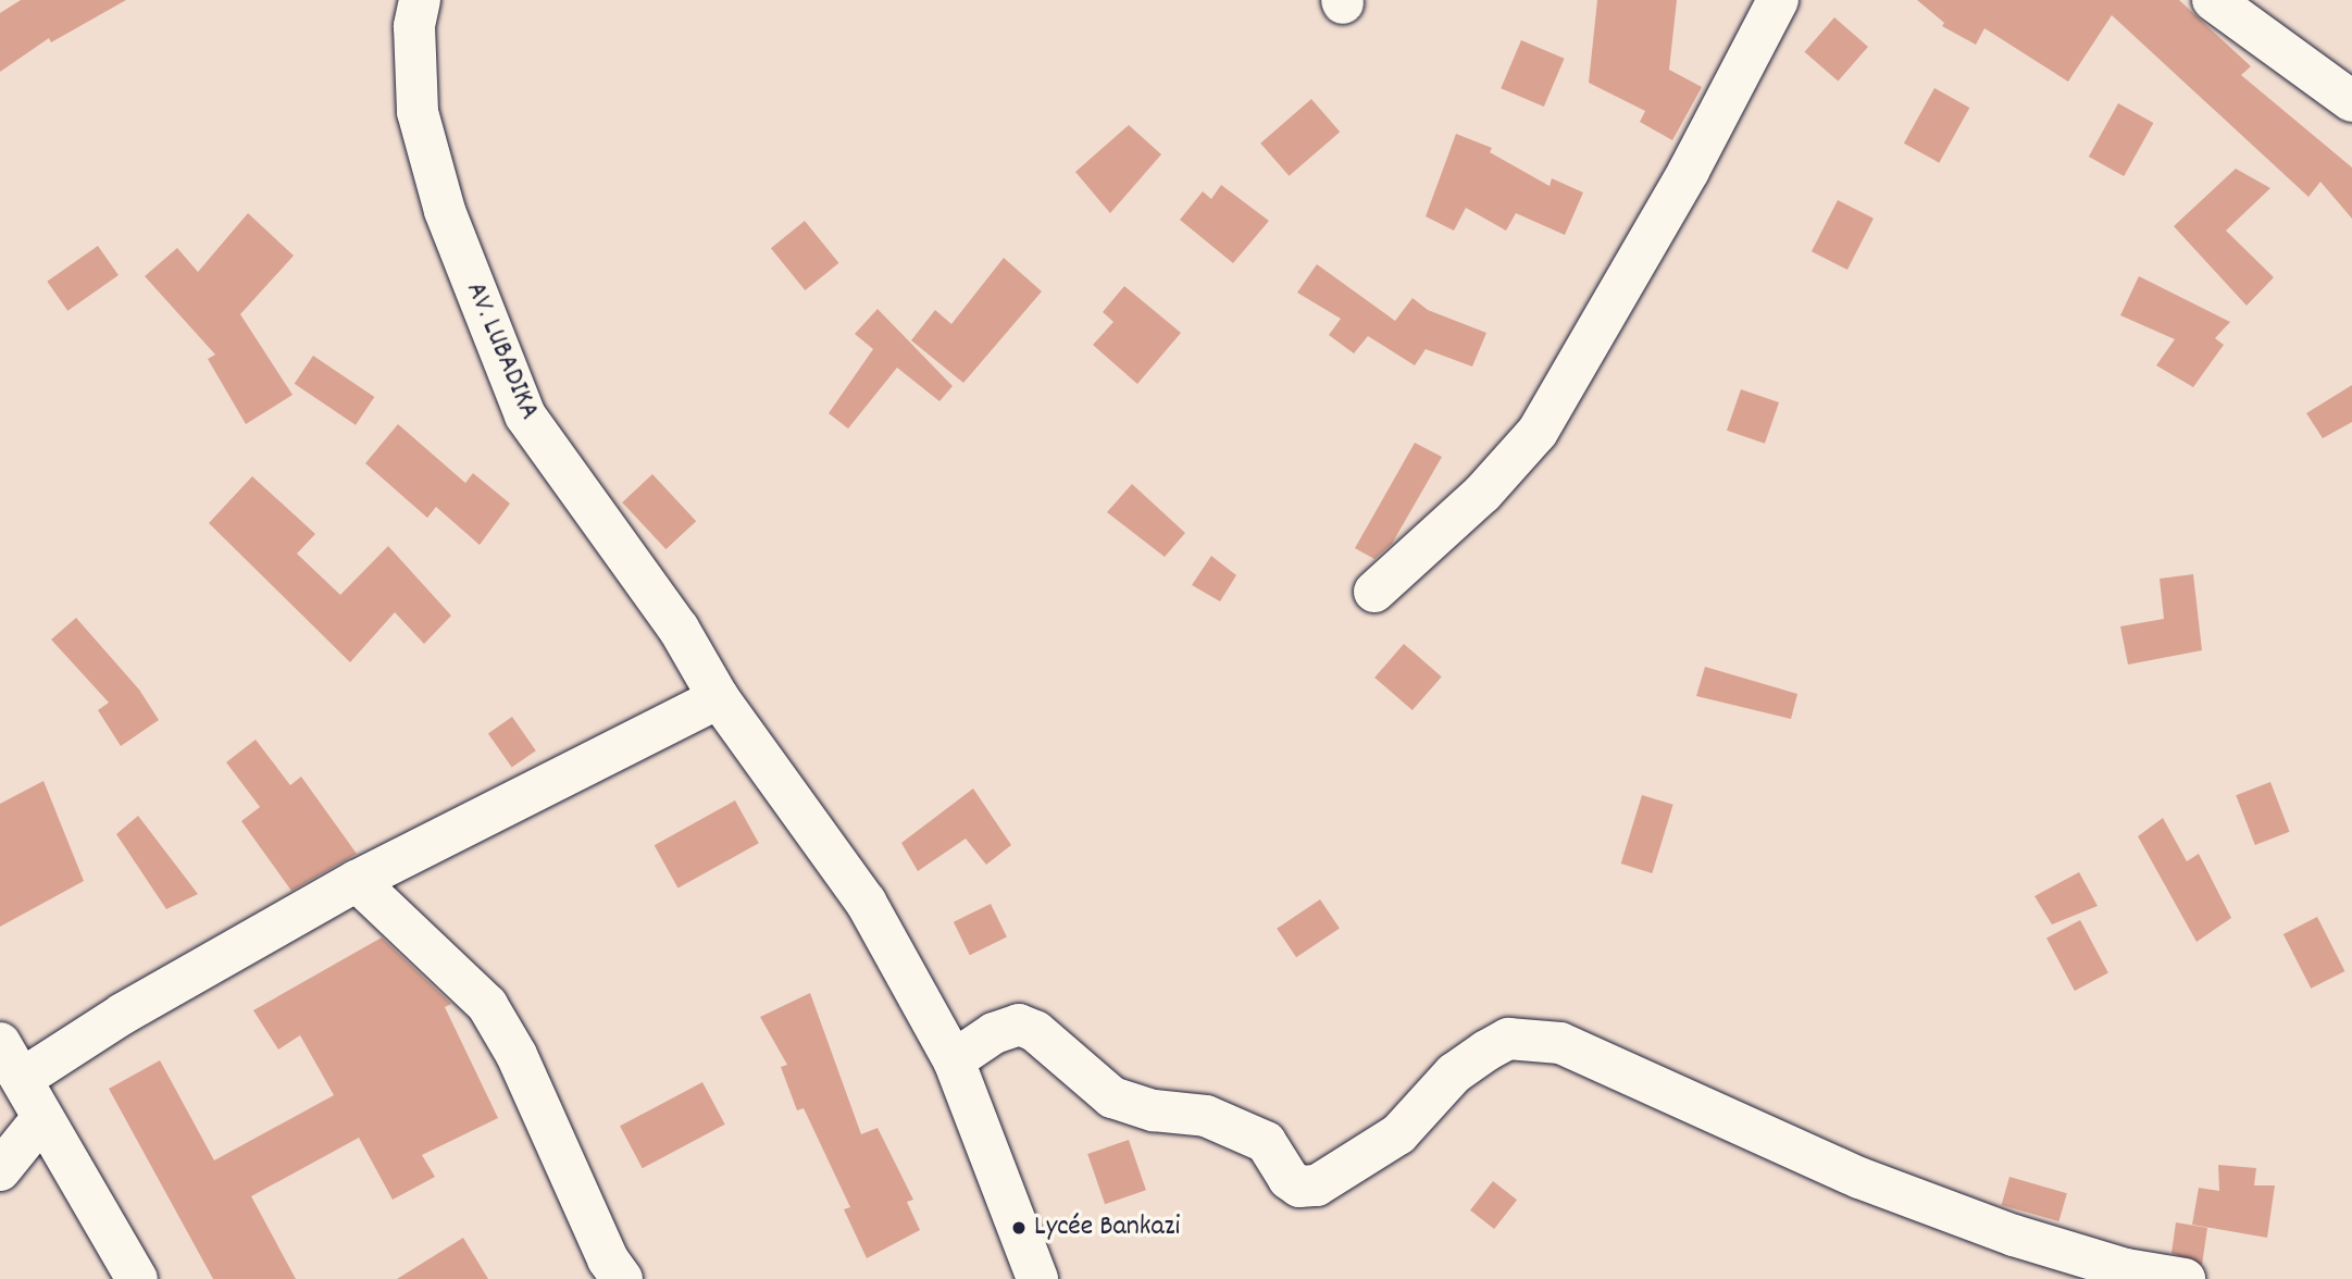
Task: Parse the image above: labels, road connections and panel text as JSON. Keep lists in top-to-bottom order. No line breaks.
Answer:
{"streets":{"main road":["AV. LUBADIKA"]},"places":["Lycée Bankazi"]}
